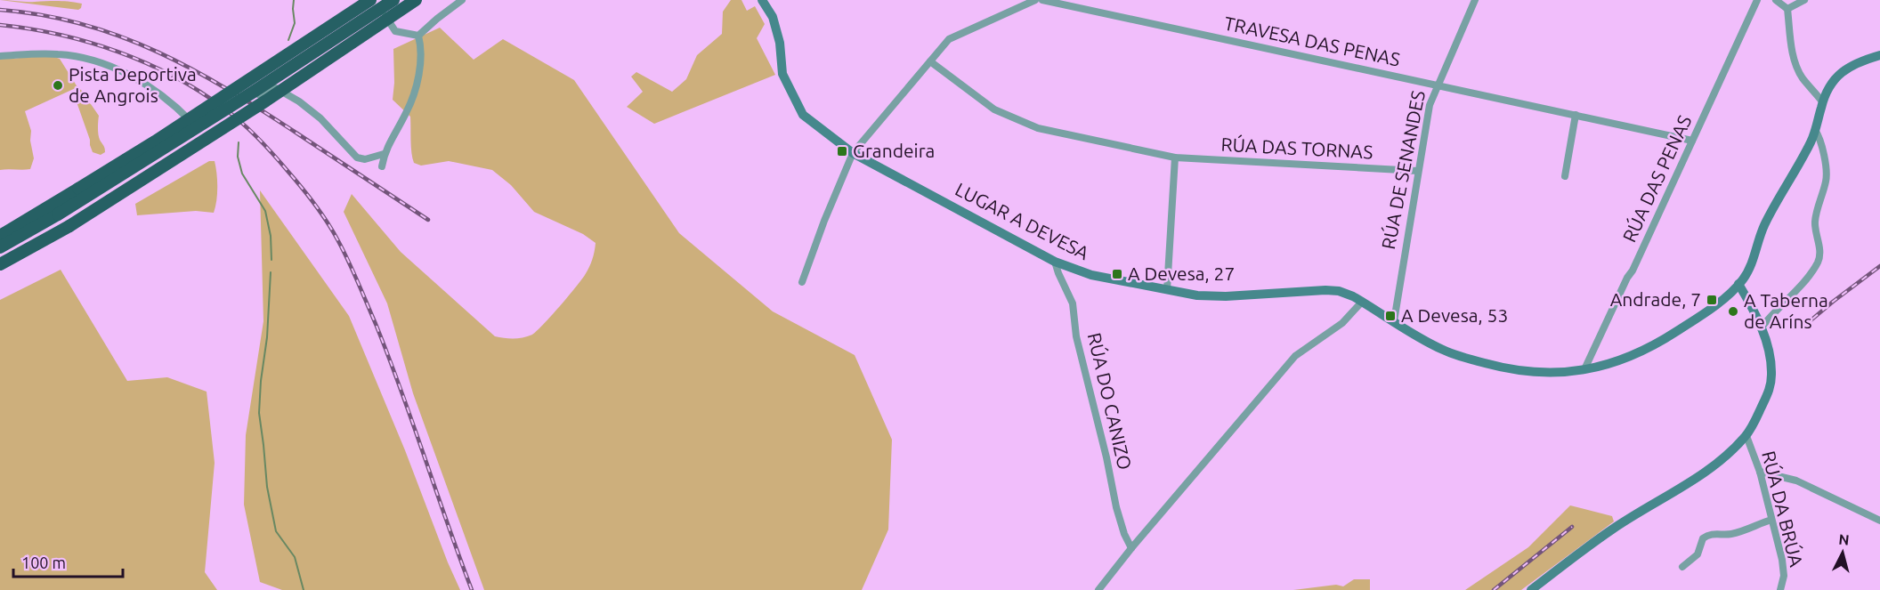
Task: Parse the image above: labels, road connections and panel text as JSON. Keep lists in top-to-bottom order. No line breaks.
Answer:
{"streets":{"street":["TRAVESA DAS PENAS","RÚA DAS TORNAS","RÚA DE SENANDES","RÚA DAS PENAS","LUGAR A DEVESA","RÚA DO CANIZO","RÚA DA BRÚA"]},"crossings":[["TRAVESA DAS PENAS","RÚA DE SENANDES"],["TRAVESA DAS PENAS","RÚA DAS PENAS"],["RÚA DAS TORNAS","RÚA DE SENANDES"],["RÚA DE SENANDES","LUGAR A DEVESA"],["RÚA DAS PENAS","LUGAR A DEVESA"],["LUGAR A DEVESA","RÚA DO CANIZO"]],"places":{"other":["Pista Deportiva de Angrois","A Taberna de Aríns"],"transit":["Grandeira","A Devesa, 27","Andrade, 7","A Devesa, 53"]},"scale_bar":"100 m","north":"top"}
